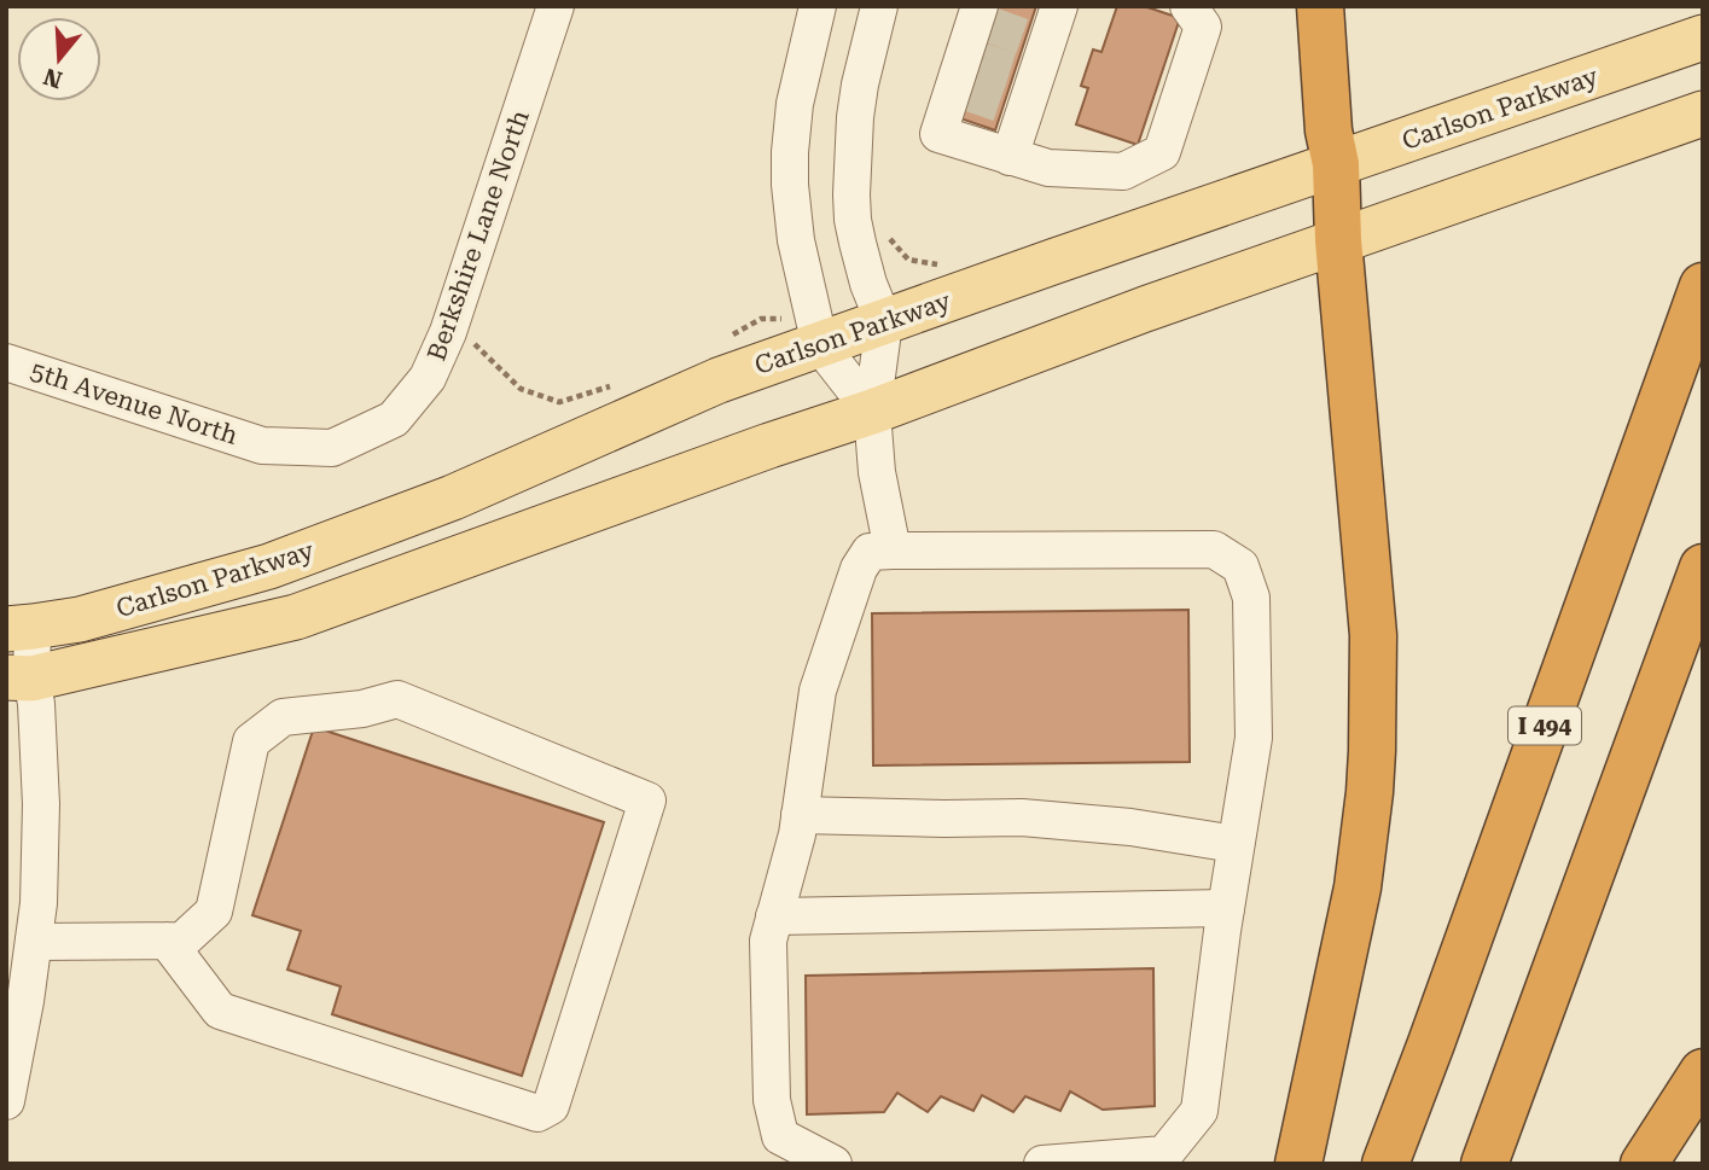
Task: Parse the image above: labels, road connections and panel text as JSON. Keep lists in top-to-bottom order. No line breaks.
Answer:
{"streets":{"highway":["I 494"],"main road":["Carlson Parkway"],"street":["Berkshire Lane North","5th Avenue North"]},"crossings":[["Berkshire Lane North","5th Avenue North"]],"north":"bottom"}
